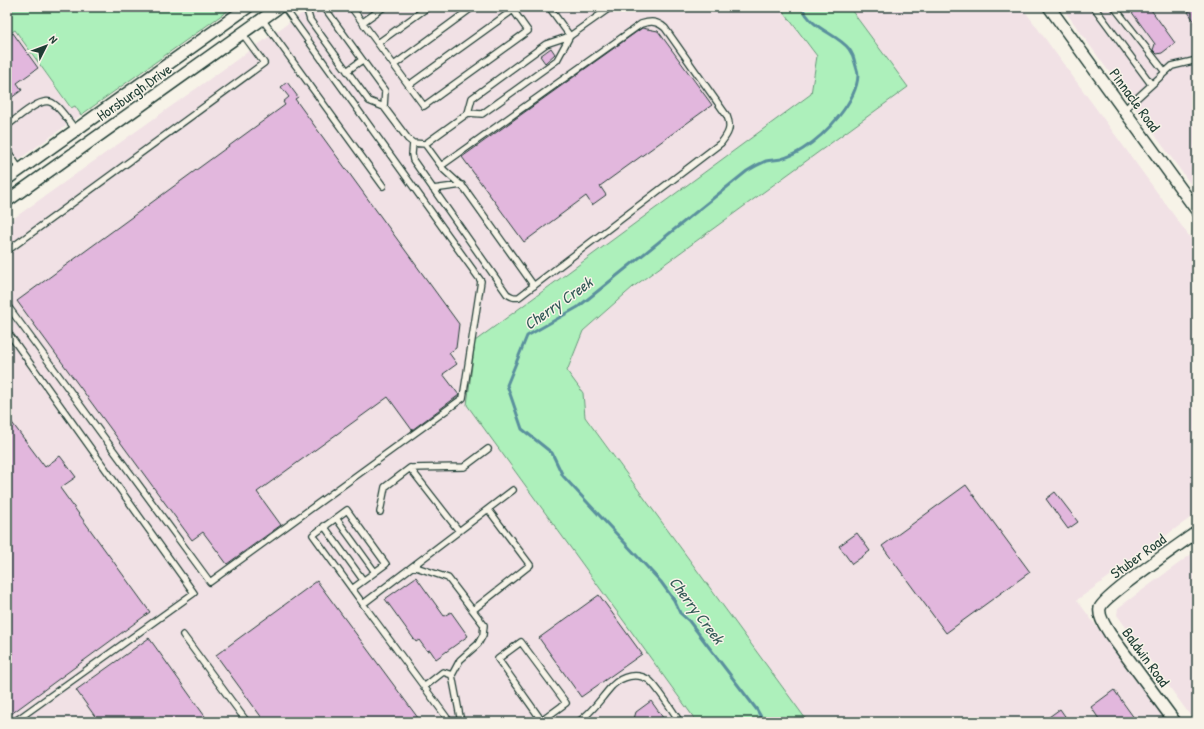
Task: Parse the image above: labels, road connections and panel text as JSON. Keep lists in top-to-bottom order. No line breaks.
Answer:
{"streets":{"street":["Horsburgh Drive","Pinnacle Road","Stuber Road","Baldwin Road"]},"crossings":[["Stuber Road","Baldwin Road"]],"water":["Cherry Creek"],"north":"top right"}
